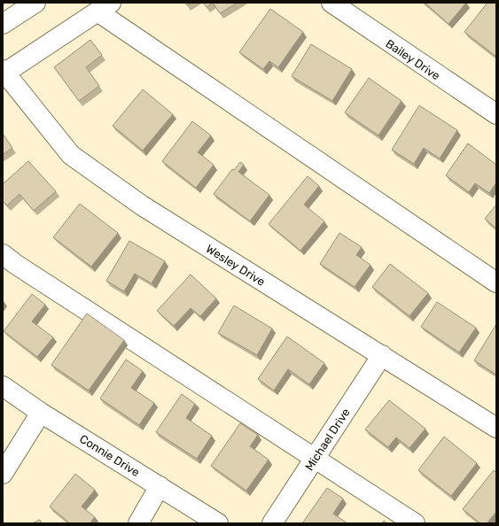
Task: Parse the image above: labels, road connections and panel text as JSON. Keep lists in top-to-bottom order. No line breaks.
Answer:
{"streets":{"street":["Bailey Drive","Wesley Drive","Michael Drive","Connie Drive"]},"crossings":[["Wesley Drive","Michael Drive"]]}
